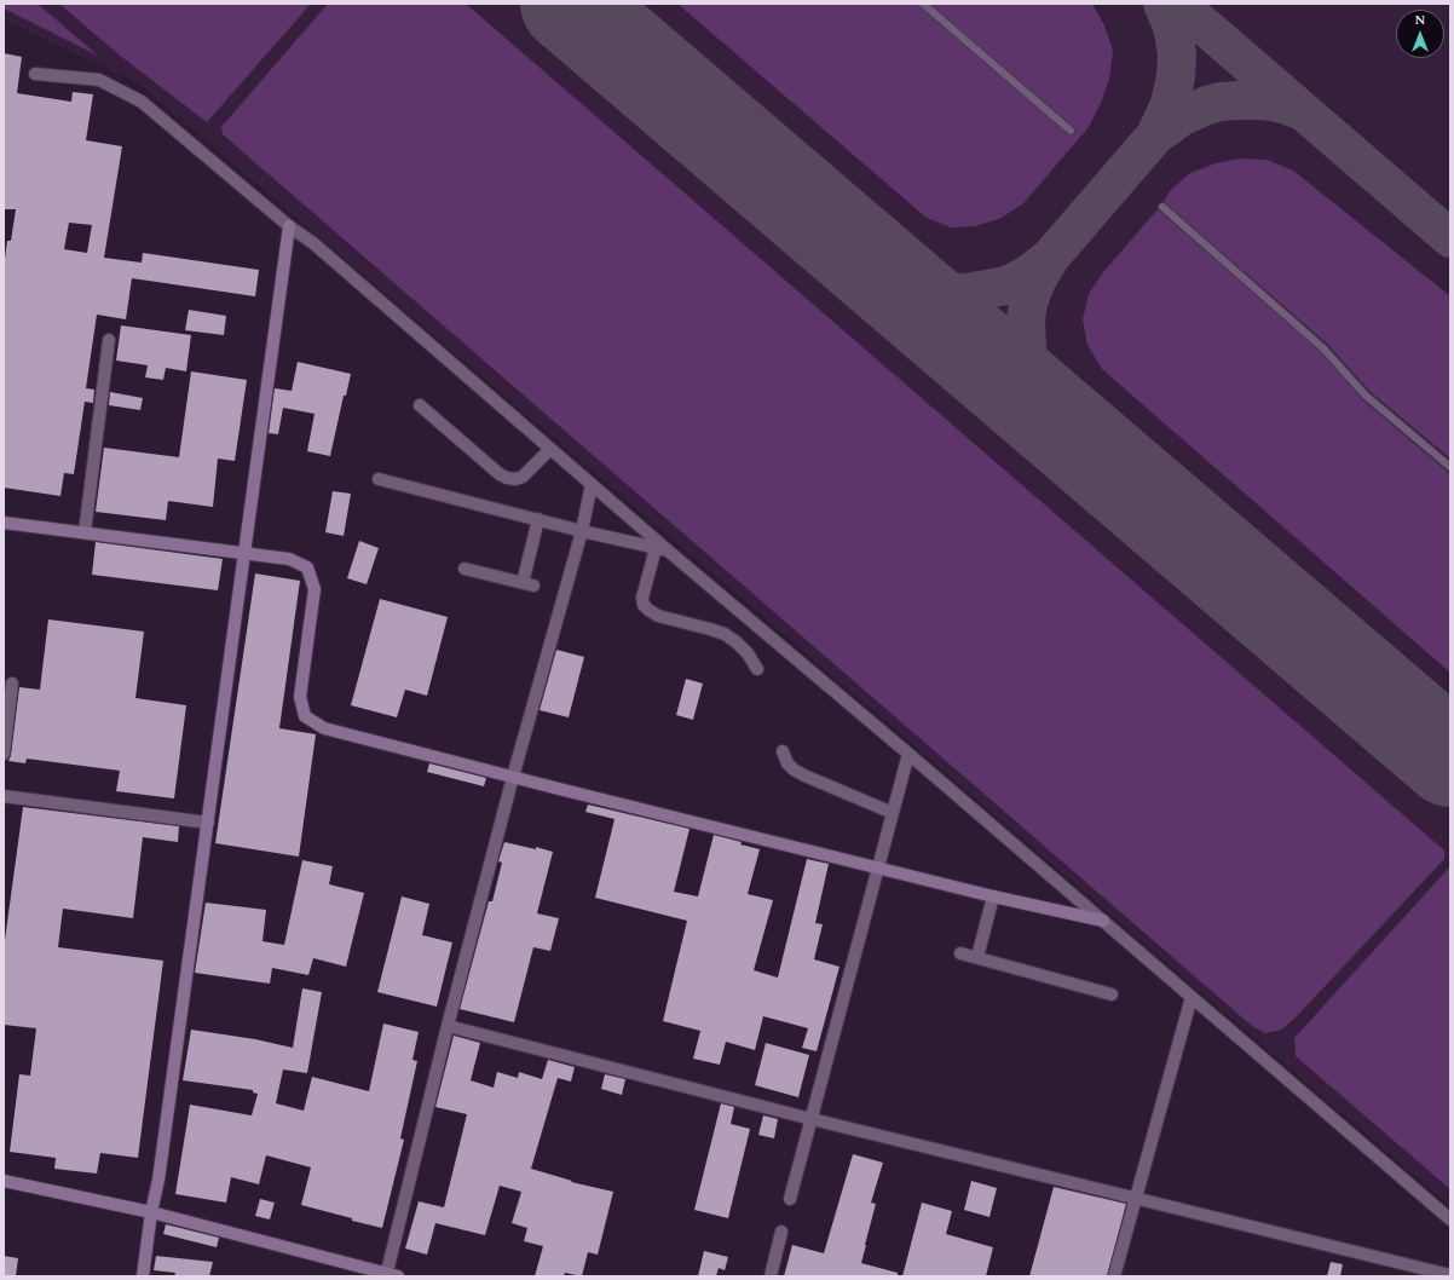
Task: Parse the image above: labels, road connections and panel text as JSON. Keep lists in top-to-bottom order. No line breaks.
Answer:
{"north":"top"}
